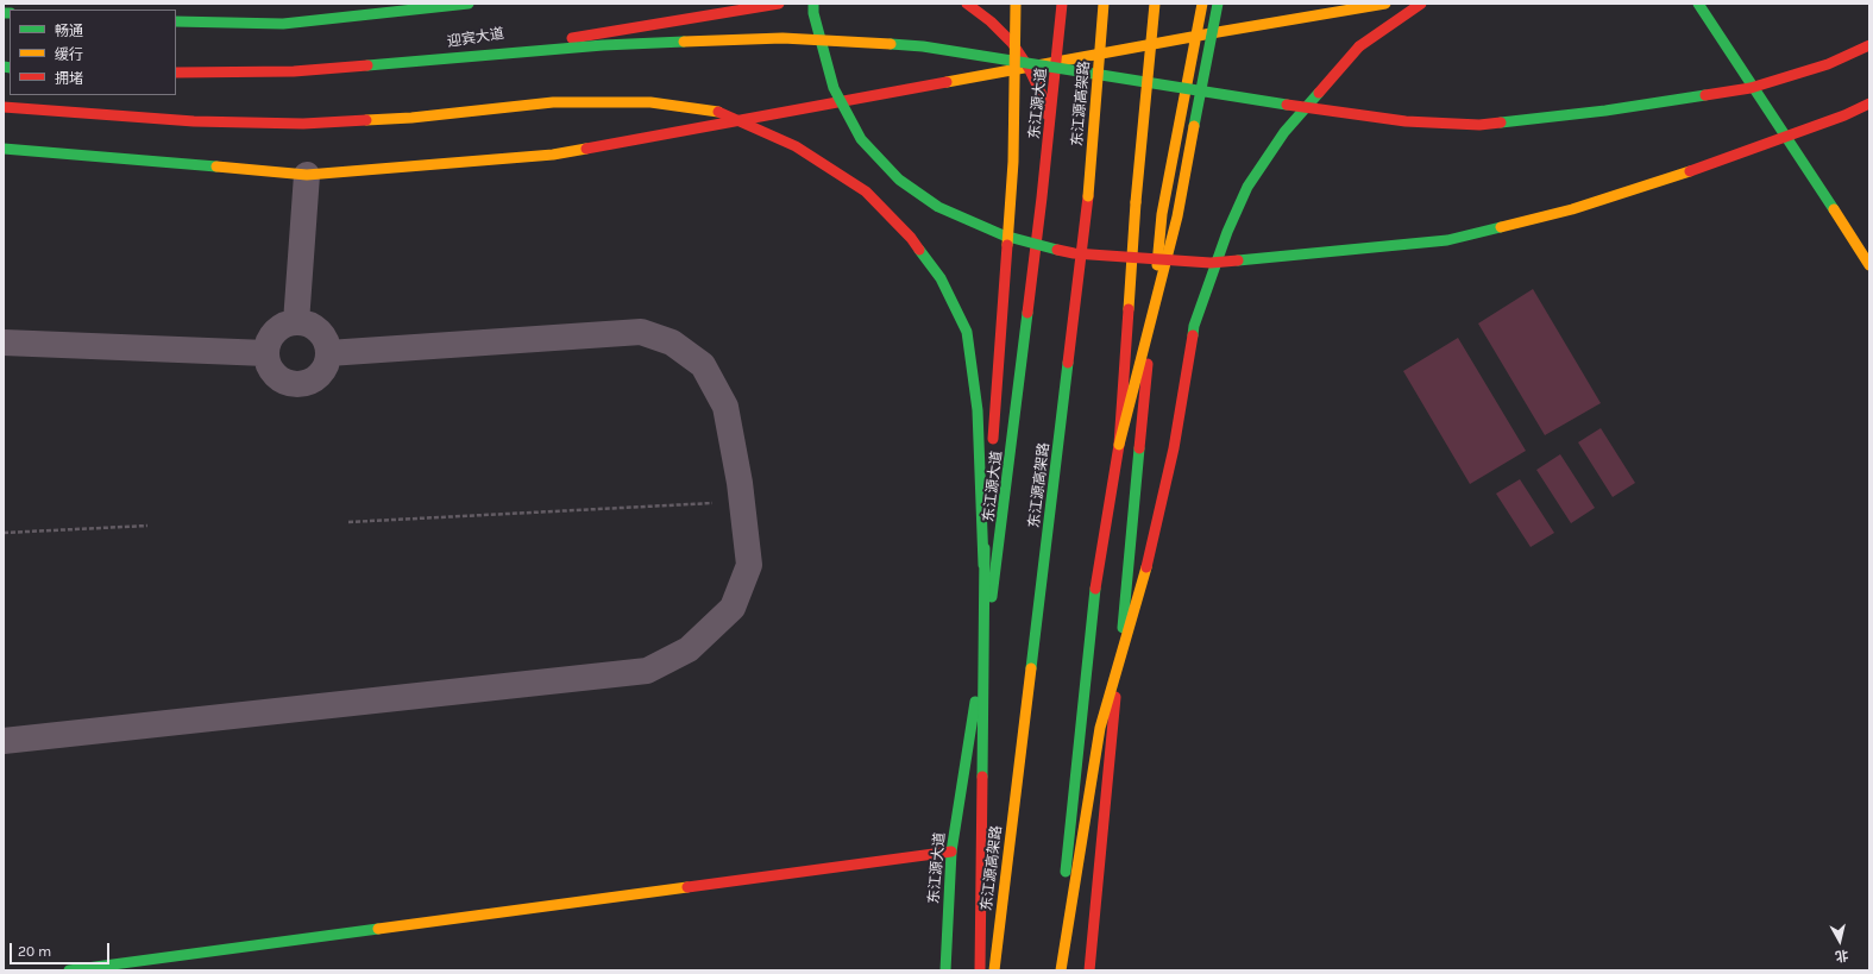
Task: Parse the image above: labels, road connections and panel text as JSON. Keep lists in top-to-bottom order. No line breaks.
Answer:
{"streets":{"main road":["迎宾大道","东江源大道","东江源高架路"]},"legend":["畅通","缓行","拥堵"],"scale_bar":"20 m","north":"bottom"}
